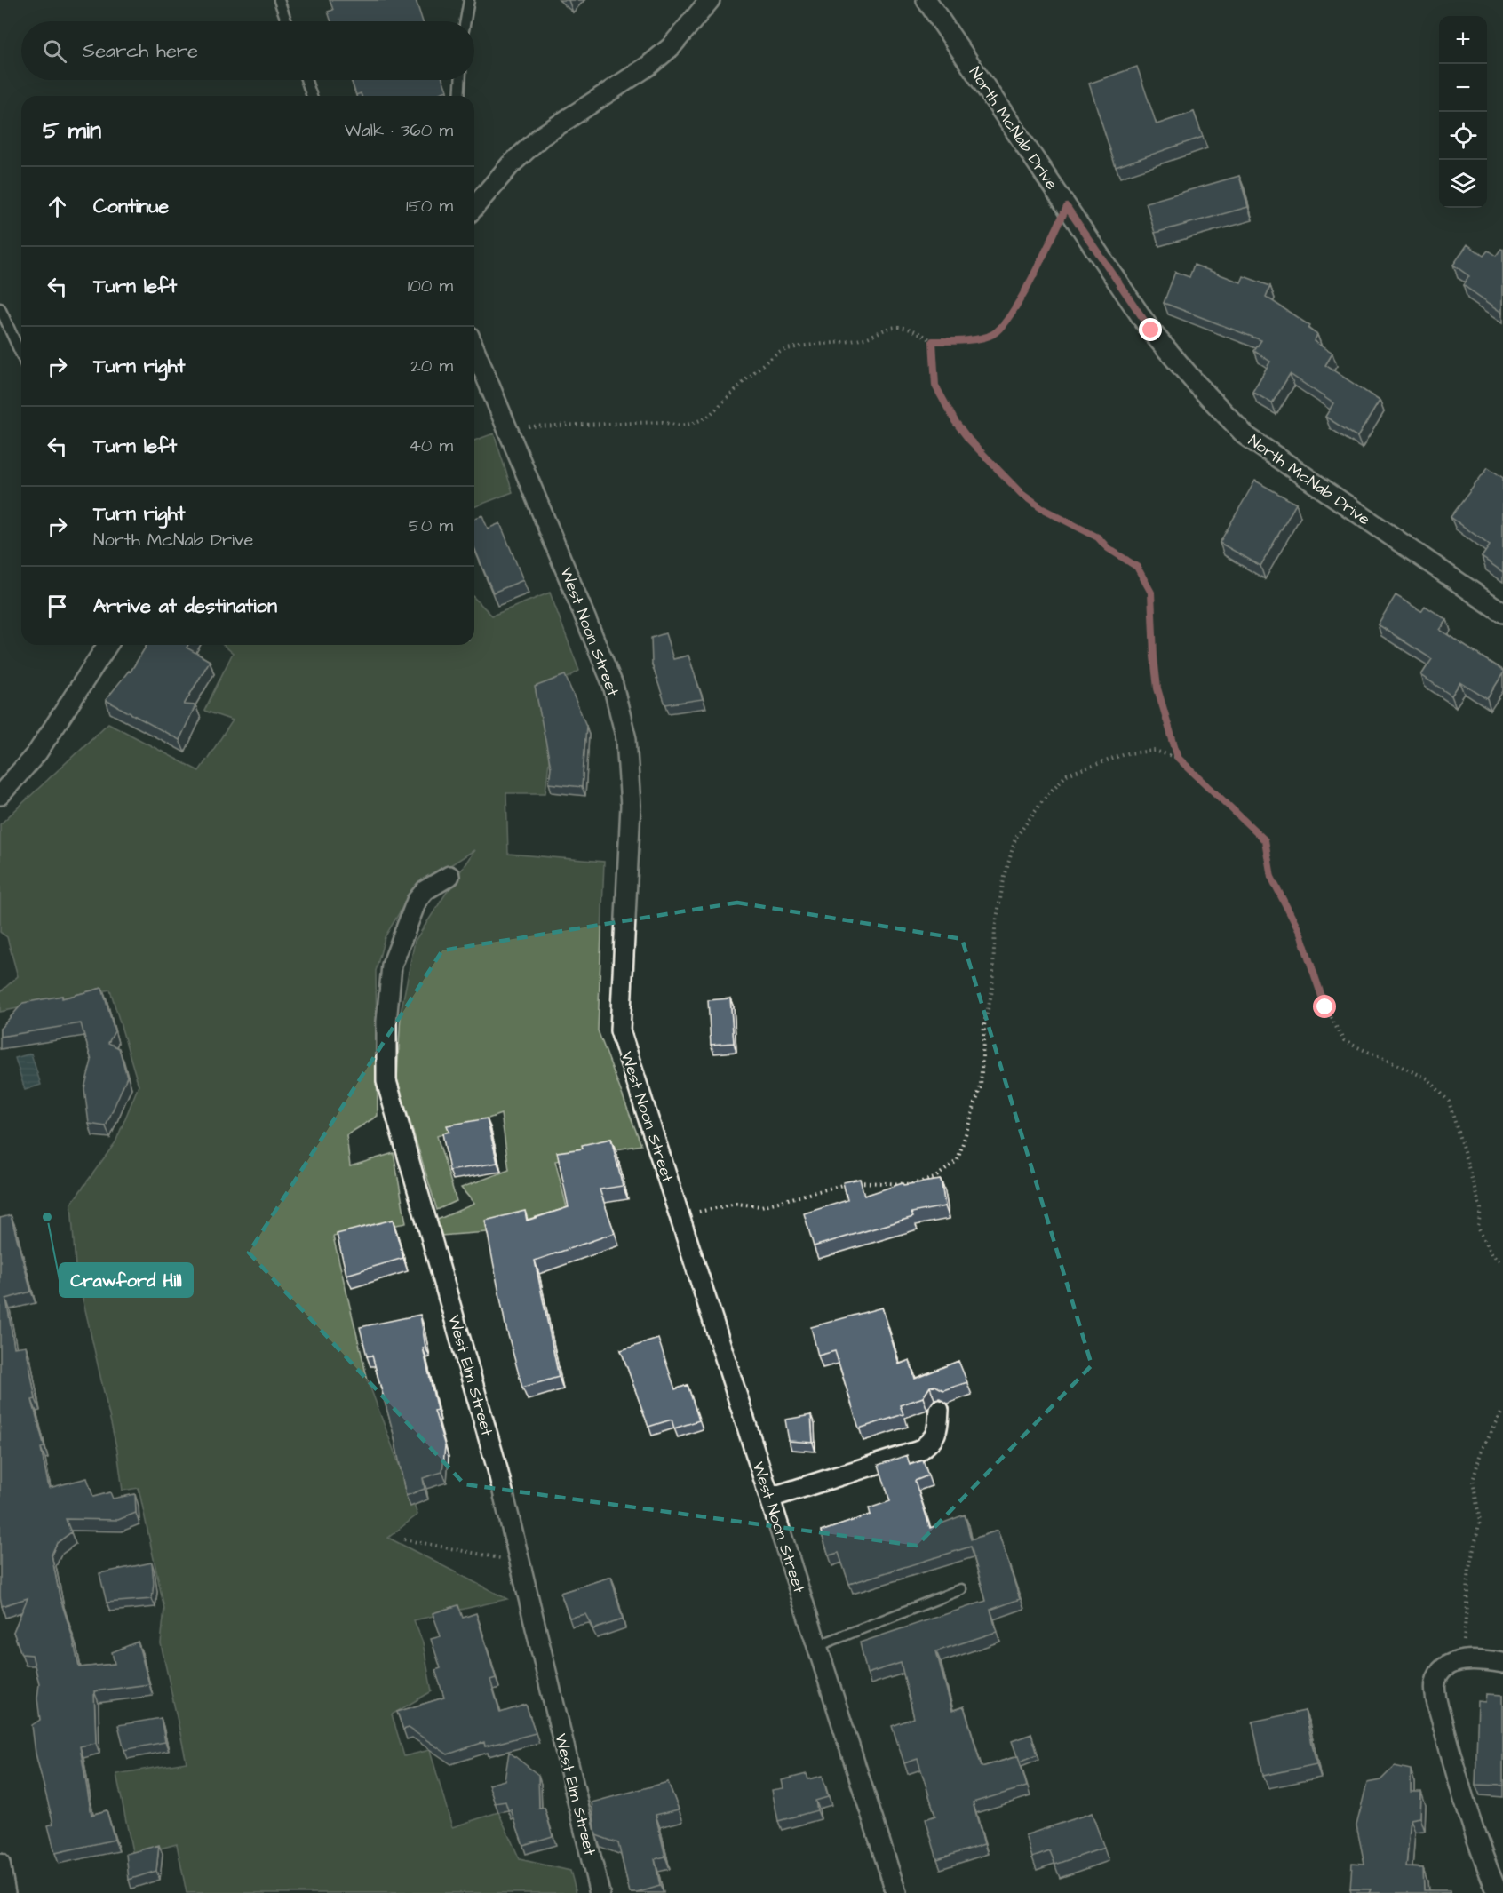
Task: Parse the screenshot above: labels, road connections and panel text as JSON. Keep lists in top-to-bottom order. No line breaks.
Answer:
{"streets":{"street":["North McNab Drive","West Noon Street","West Elm Street"]},"places":["Crawford Hill"],"page":{"map_buttons":["+","−"],"search":"Search here","heading":["5 min","Walk · 360 m"],"list":[["Continue","150 m"],["Turn left","100 m"],["Turn right","20 m"],["Turn left","40 m"],["Turn right","North McNab Drive","50 m"],"Arrive at destination"]}}
